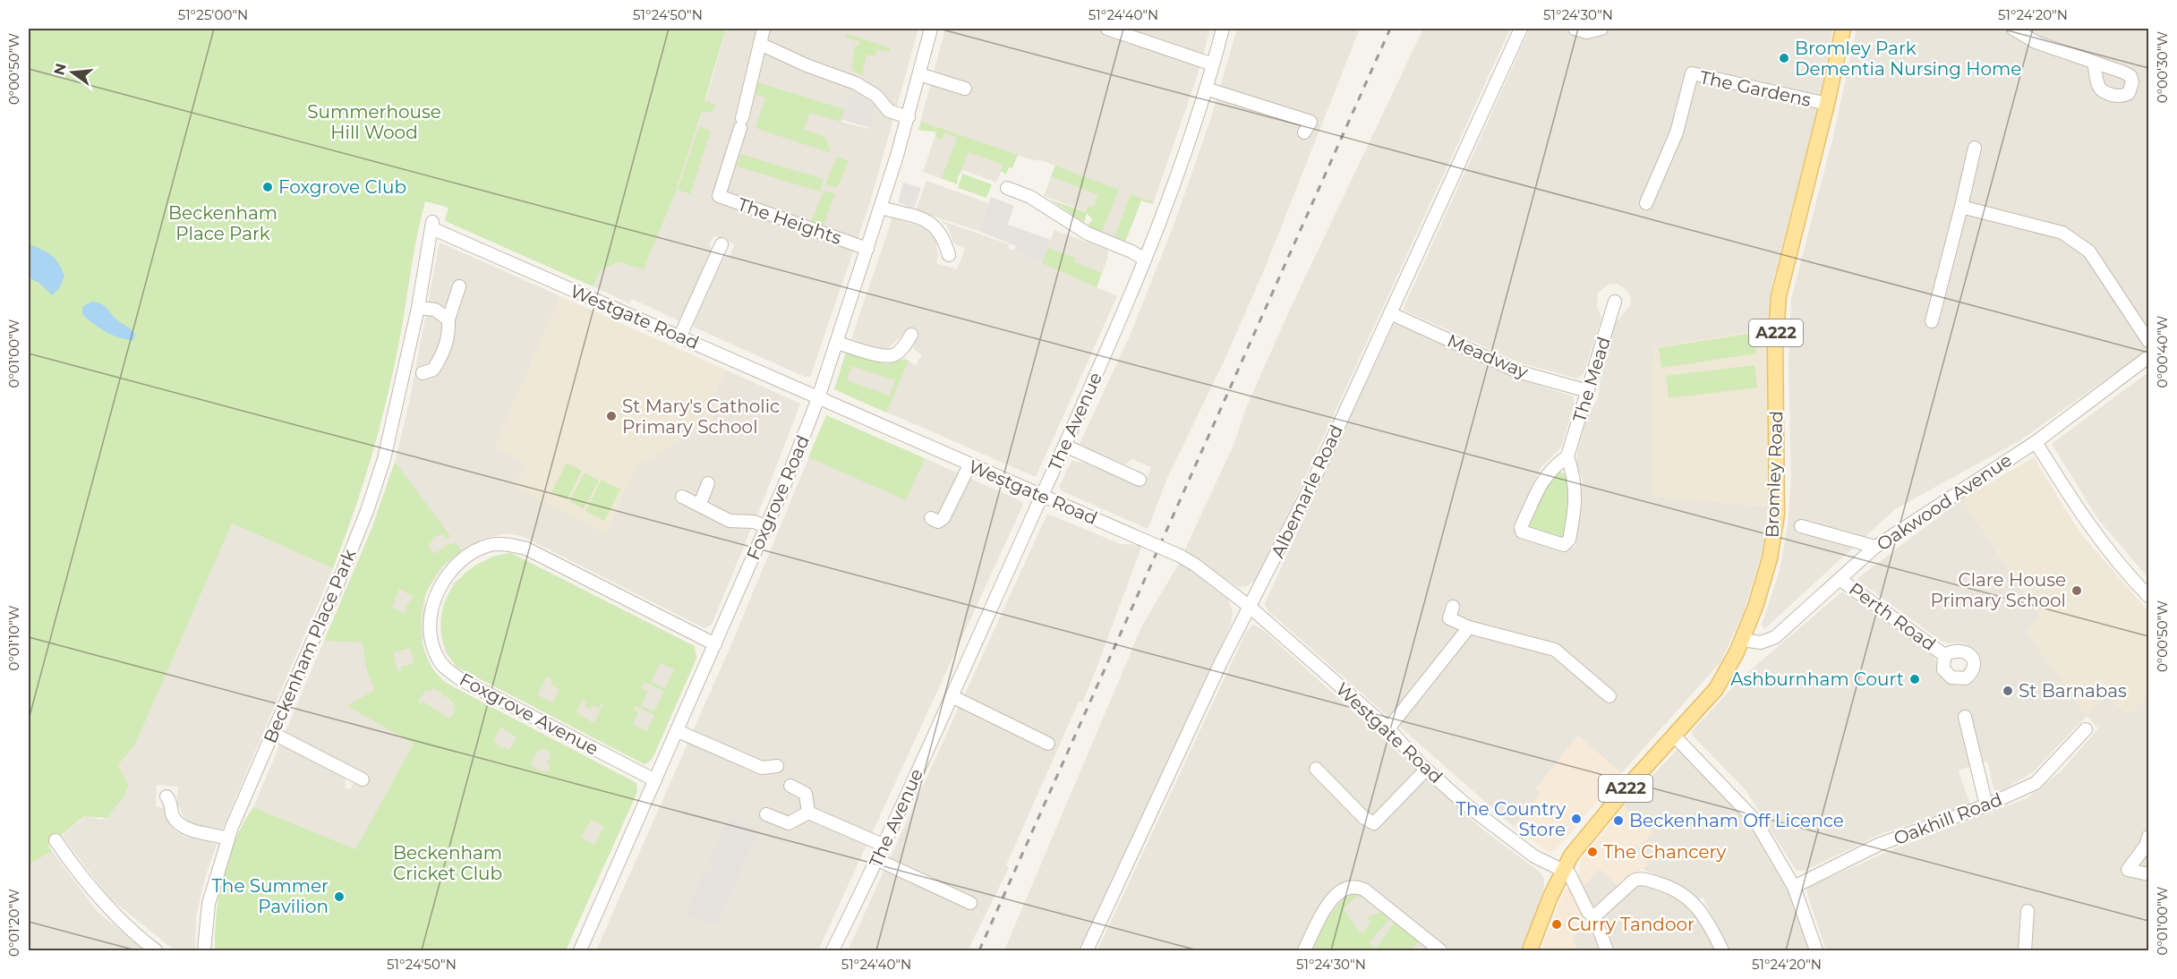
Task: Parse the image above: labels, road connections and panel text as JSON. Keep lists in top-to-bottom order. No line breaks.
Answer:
{"streets":{"main road":["A222","Bromley Road"],"street":["The Gardens","The Heights","Westgate Road","Meadway","The Mead","The Avenue","Albemarle Road","Foxgrove Road","Oakwood Avenue","Perth Road","Beckenham Place Park","Foxgrove Avenue","Oakhill Road"]},"crossings":[["The Gardens","Bromley Road"],["The Heights","Foxgrove Road"],["Westgate Road","The Avenue"],["Westgate Road","Bromley Road"],["Westgate Road","Albemarle Road"],["Westgate Road","Foxgrove Road"],["Westgate Road","Beckenham Place Park"],["Meadway","The Mead"],["Meadway","Albemarle Road"],["Bromley Road","Oakwood Avenue"],["Foxgrove Road","Foxgrove Avenue"],["Oakwood Avenue","Perth Road"]],"parks":["Summerhouse Hill Wood","Beckenham Place Park","Beckenham Cricket Club"],"places":["Bromley Park Dementia Nursing Home","Foxgrove Club","St Mary's Catholic Primary School","Clare House Primary School","Ashburnham Court","St Barnabas","The Country Store","Beckenham Off Licence","The Chancery","The Summer Pavilion","Curry Tandoor"],"north":"left","coordinates":["51°25'00\"N","51°24'50\"N","51°24'40\"N","51°24'30\"N","51°24'20\"N","0°00'30\"W","0°00'50\"W","0°00'40\"W","0°01'00\"W","0°01'10\"W","0°01'20\"W"]}
